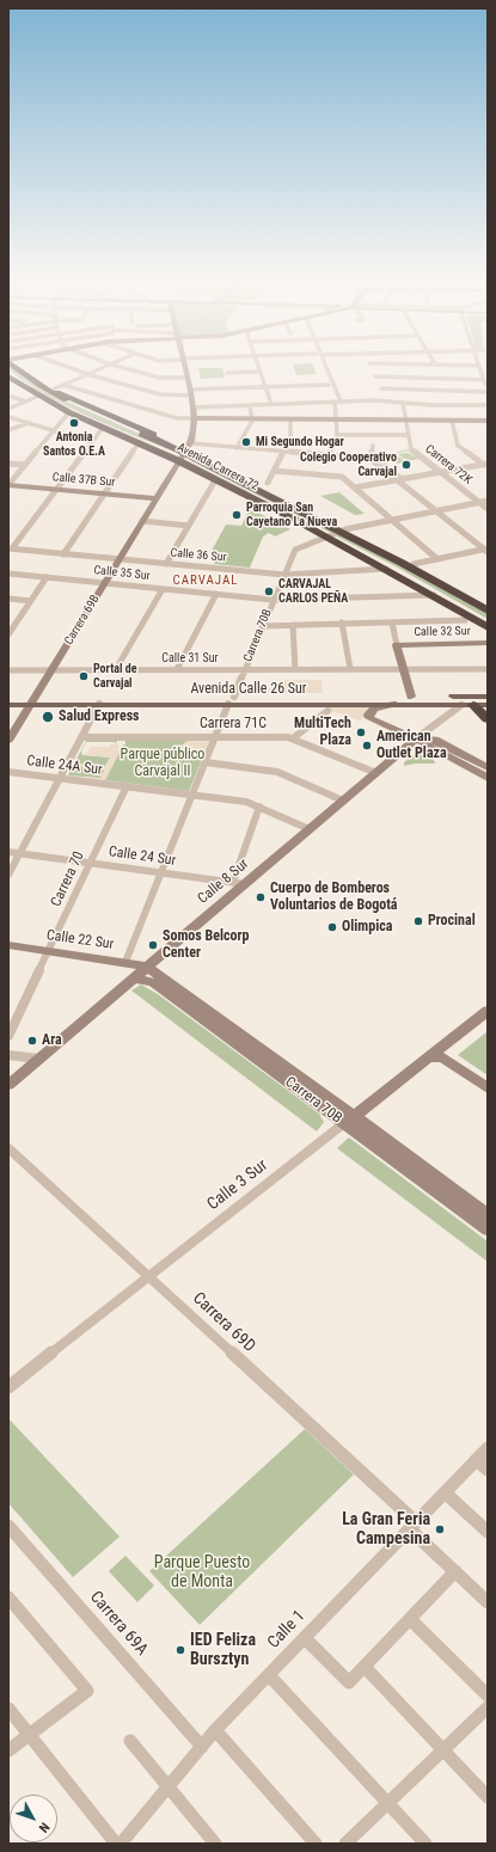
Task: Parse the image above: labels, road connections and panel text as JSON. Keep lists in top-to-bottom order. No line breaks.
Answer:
{"streets":{"highway":["Avenida Carrera 72"],"main road":["Avenida Calle 26 Sur"],"street":["Carrera 72K","Calle 37B Sur","Calle 36 Sur","Calle 35 Sur","Carrera 69B","Calle 32 Sur","Carrera 70B","Calle 31 Sur","Carrera 71C","Calle 24A Sur","Calle 24 Sur","Carrera 70","Calle 8 Sur","Calle 22 Sur","Calle 3 Sur","Carrera 69D","Carrera 69A","Calle 1"]},"crossings":[["Avenida Carrera 72","Calle 36 Sur"],["Avenida Carrera 72","Calle 35 Sur"],["Avenida Carrera 72","Carrera 69B"],["Avenida Carrera 72","Carrera 70B"],["Calle 37B Sur","Carrera 69B"],["Calle 36 Sur","Carrera 69B"],["Calle 36 Sur","Carrera 70B"],["Calle 35 Sur","Carrera 69B"],["Calle 35 Sur","Carrera 70B"],["Carrera 69B","Calle 31 Sur"],["Carrera 69B","Avenida Calle 26 Sur"],["Carrera 70B","Calle 31 Sur"],["Carrera 70B","Avenida Calle 26 Sur"],["Carrera 70B","Carrera 71C"],["Carrera 70B","Calle 24A Sur"],["Carrera 70B","Calle 24 Sur"],["Carrera 70B","Calle 8 Sur"],["Carrera 70B","Calle 22 Sur"],["Carrera 70B","Calle 3 Sur"],["Avenida Calle 26 Sur","Calle 8 Sur"],["Carrera 71C","Calle 8 Sur"],["Calle 24A Sur","Carrera 70"],["Calle 24A Sur","Calle 8 Sur"],["Calle 24 Sur","Carrera 70"],["Calle 24 Sur","Calle 8 Sur"],["Carrera 70","Calle 22 Sur"],["Calle 8 Sur","Calle 22 Sur"],["Calle 3 Sur","Carrera 69D"],["Carrera 69D","Calle 1"],["Carrera 69A","Calle 1"]],"districts":["CARVAJAL"],"parks":["Parque público Carvajal II","Parque Puesto de Monta"],"places":["Antonia Santos O.E.A","Mi Segundo Hogar","Colegio Cooperativo Carvajal","Parroquia San Cayetano La Nueva","CARVAJAL CARLOS PEÑA","Portal de Carvajal","Salud Express","MultiTech Plaza","American Outlet Plaza","Cuerpo de Bomberos Voluntarios de Bogotá","Procinal","Olimpica","Somos Belcorp Center","Ara","La Gran Feria Campesina","IED Feliza Bursztyn"],"north":"bottom right"}
